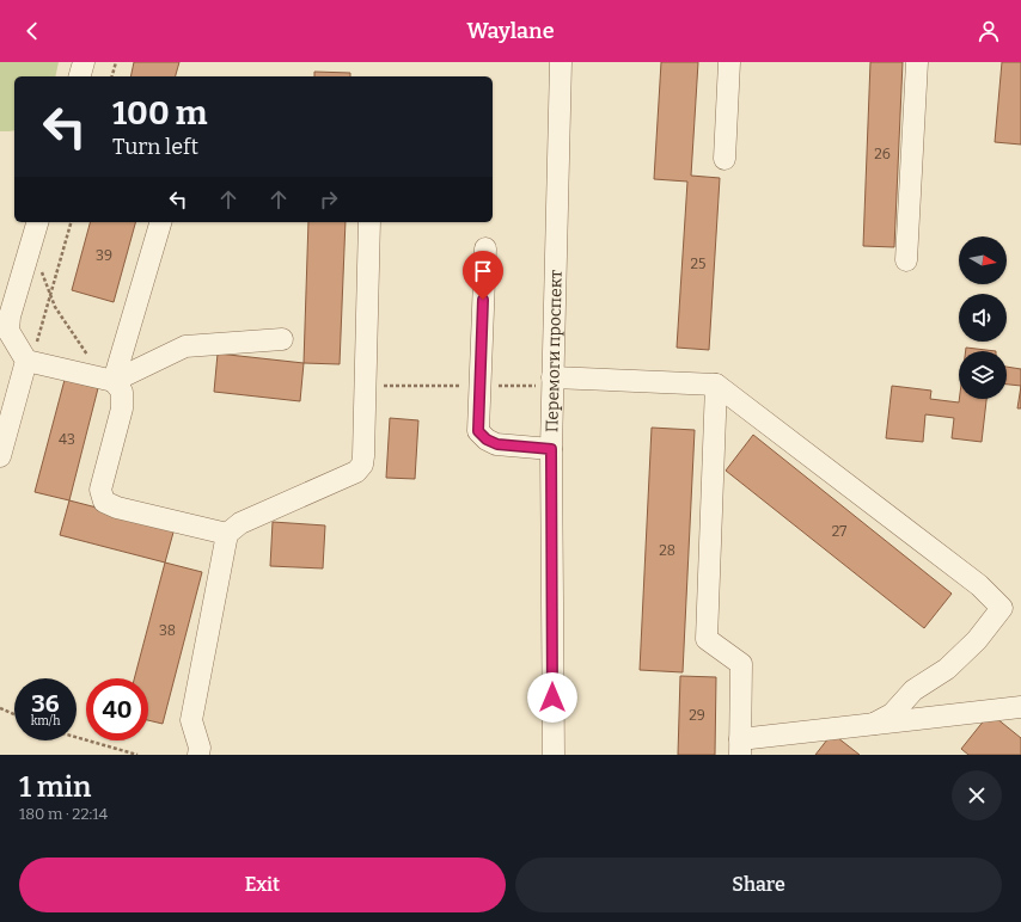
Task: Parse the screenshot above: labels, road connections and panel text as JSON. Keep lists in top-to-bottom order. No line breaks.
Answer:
{"streets":{"street":["Перемоги проспект"]},"house_numbers":["26","39","25","43","27","28","38","29"],"north":"right","page":{"header":"Waylane","turn":["100 m","Turn left"],"speed":"36 km/h","limit":"40","heading":["1 min","180 m · 22:14"],"buttons":["Exit","Share"]}}
